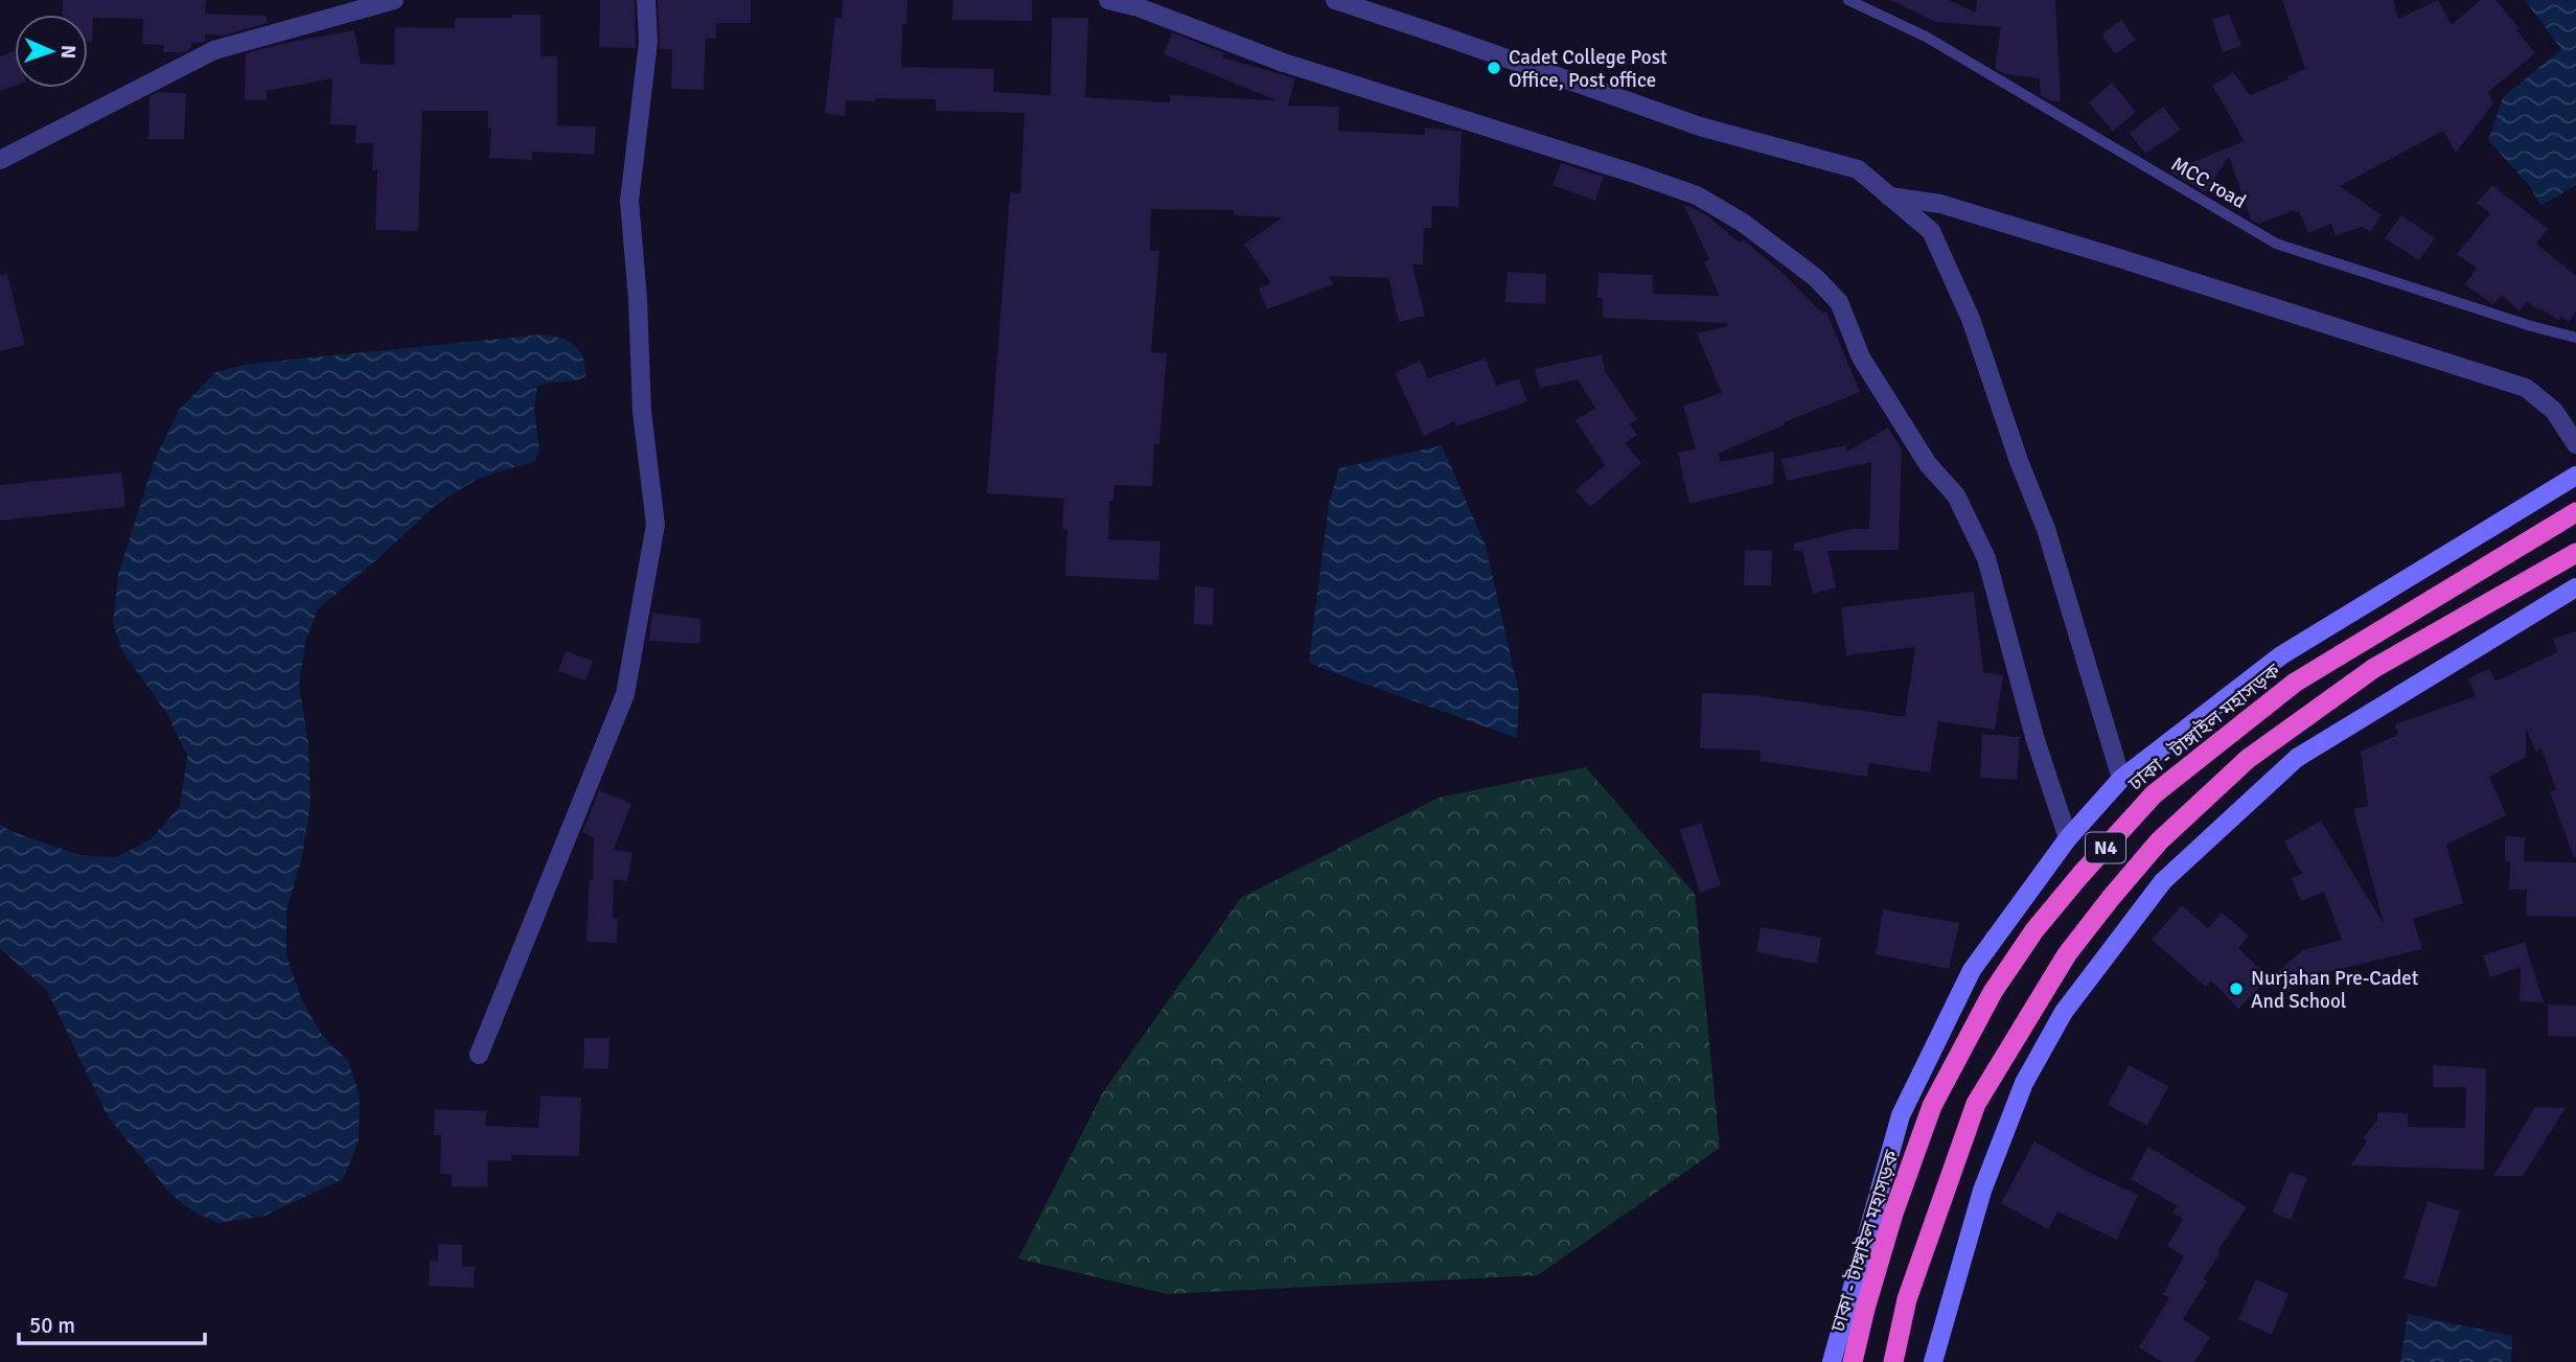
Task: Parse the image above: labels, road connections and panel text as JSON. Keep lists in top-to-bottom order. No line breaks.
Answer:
{"streets":{"highway":["ঢাকা - টাঙ্গাইল মহাসড়ক","N4"],"lane":["MCC road"]},"places":["Cadet College Post Office, Post office","Nurjahan Pre-Cadet And School"],"scale_bar":"50 m","north":"right"}
